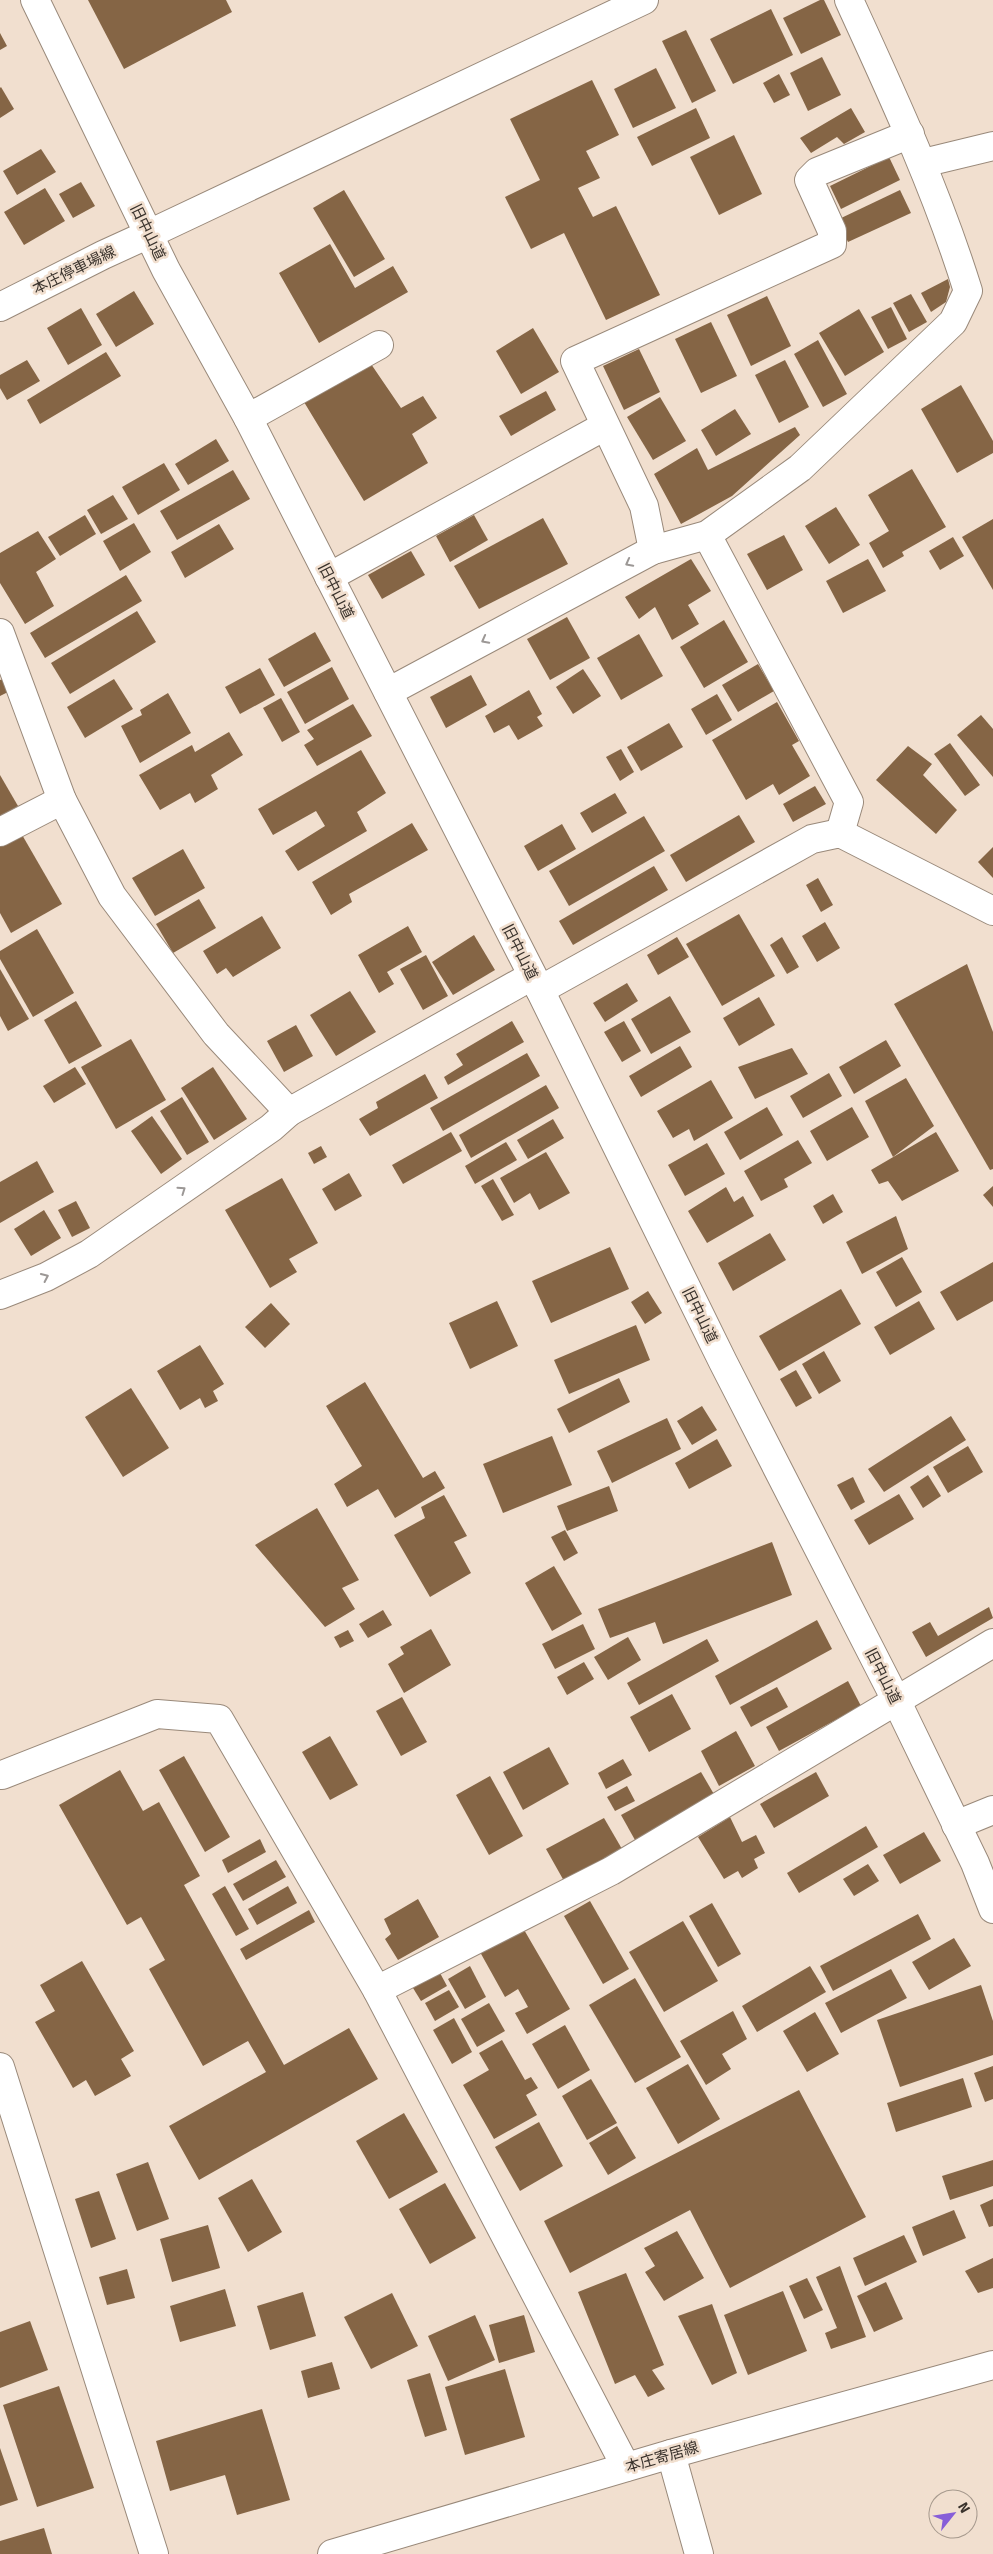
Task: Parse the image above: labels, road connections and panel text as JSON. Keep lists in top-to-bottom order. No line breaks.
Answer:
{"streets":{"street":["旧中山道","本庄停車場線","本庄寄居線"]},"crossings":[["旧中山道","本庄停車場線"]],"north":"top right"}
